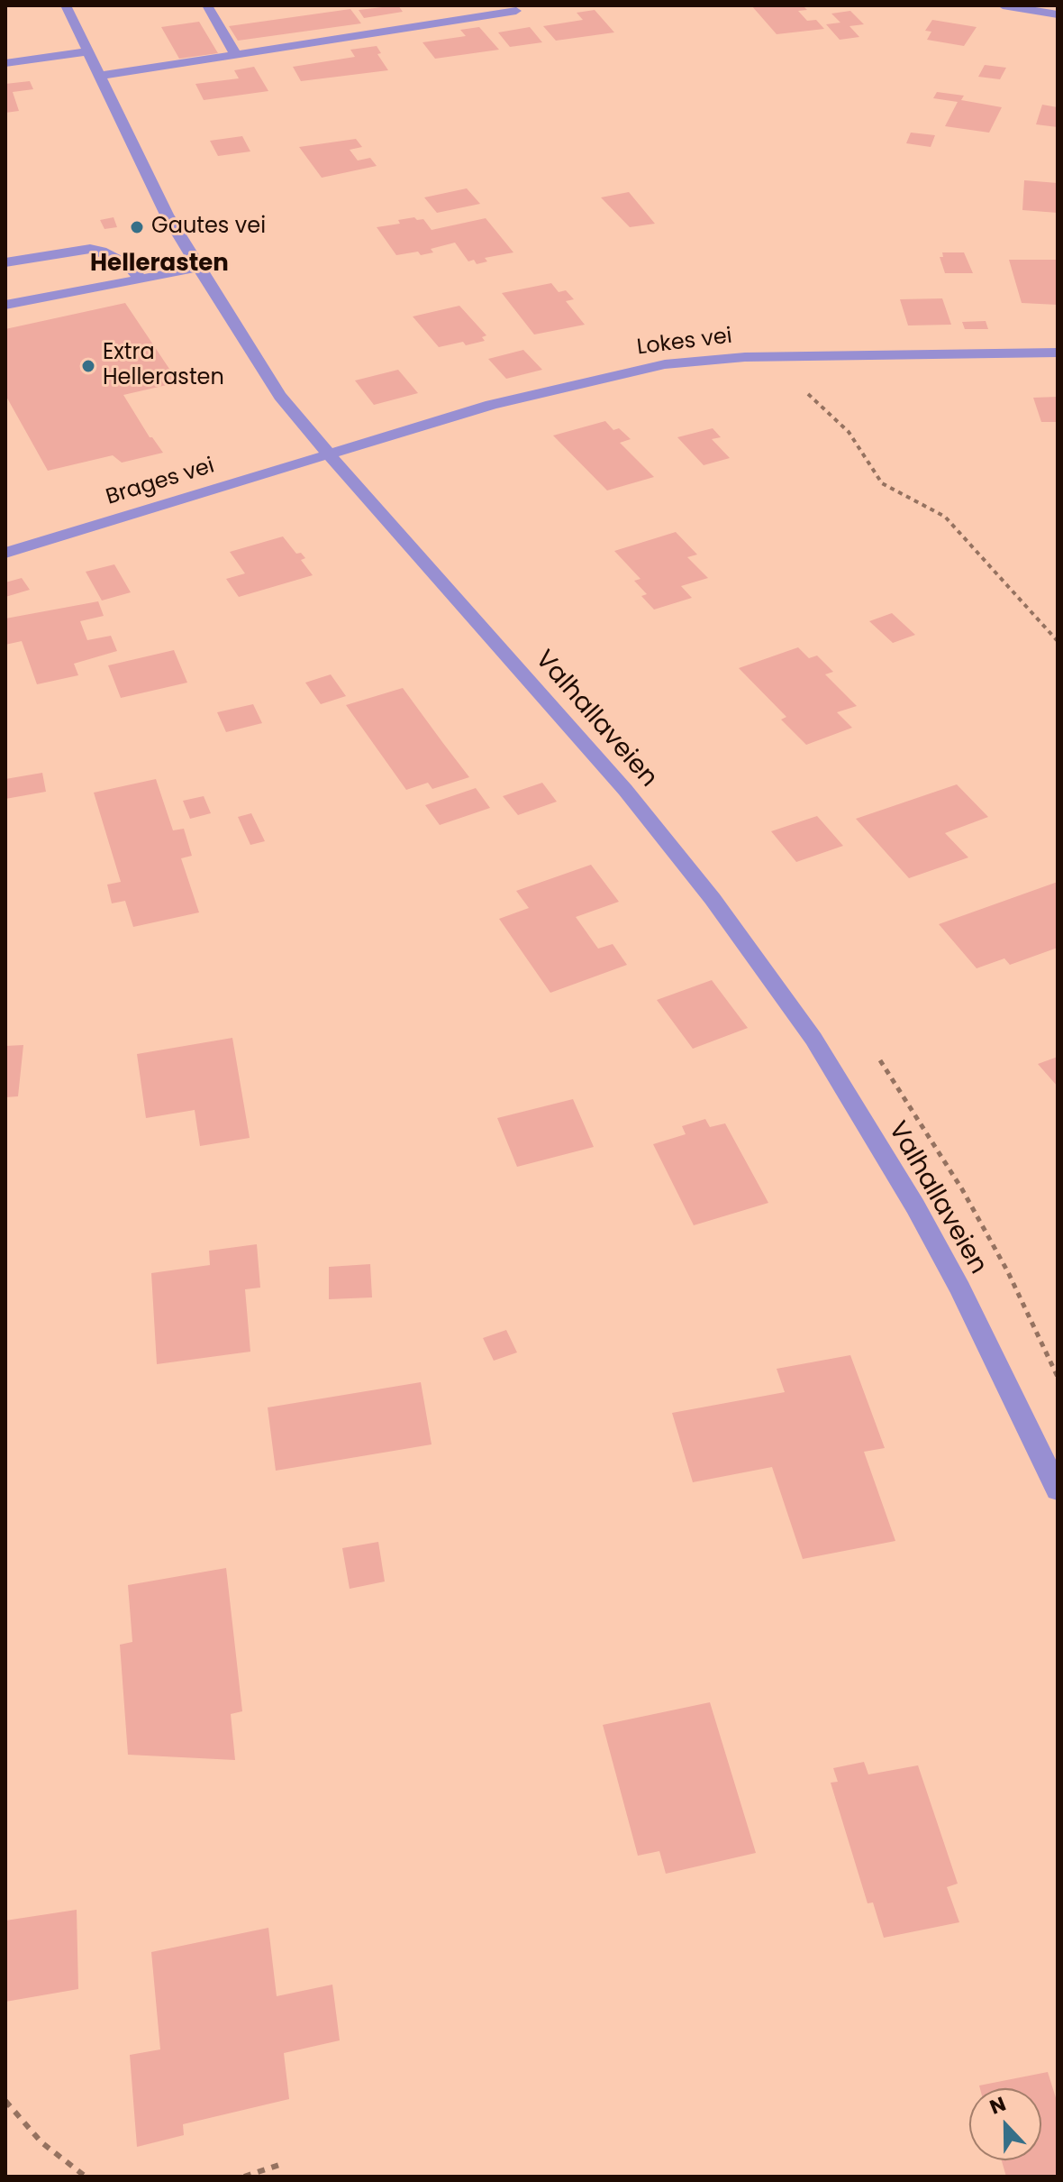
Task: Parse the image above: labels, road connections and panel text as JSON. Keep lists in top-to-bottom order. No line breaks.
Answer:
{"streets":{"street":["Lokes vei","Brages vei","Valhallaveien"]},"crossings":[["Lokes vei","Brages vei"],["Lokes vei","Valhallaveien"],["Brages vei","Valhallaveien"]],"districts":["Hellerasten"],"places":["Gautes vei","Extra Hellerasten"],"north":"top"}
